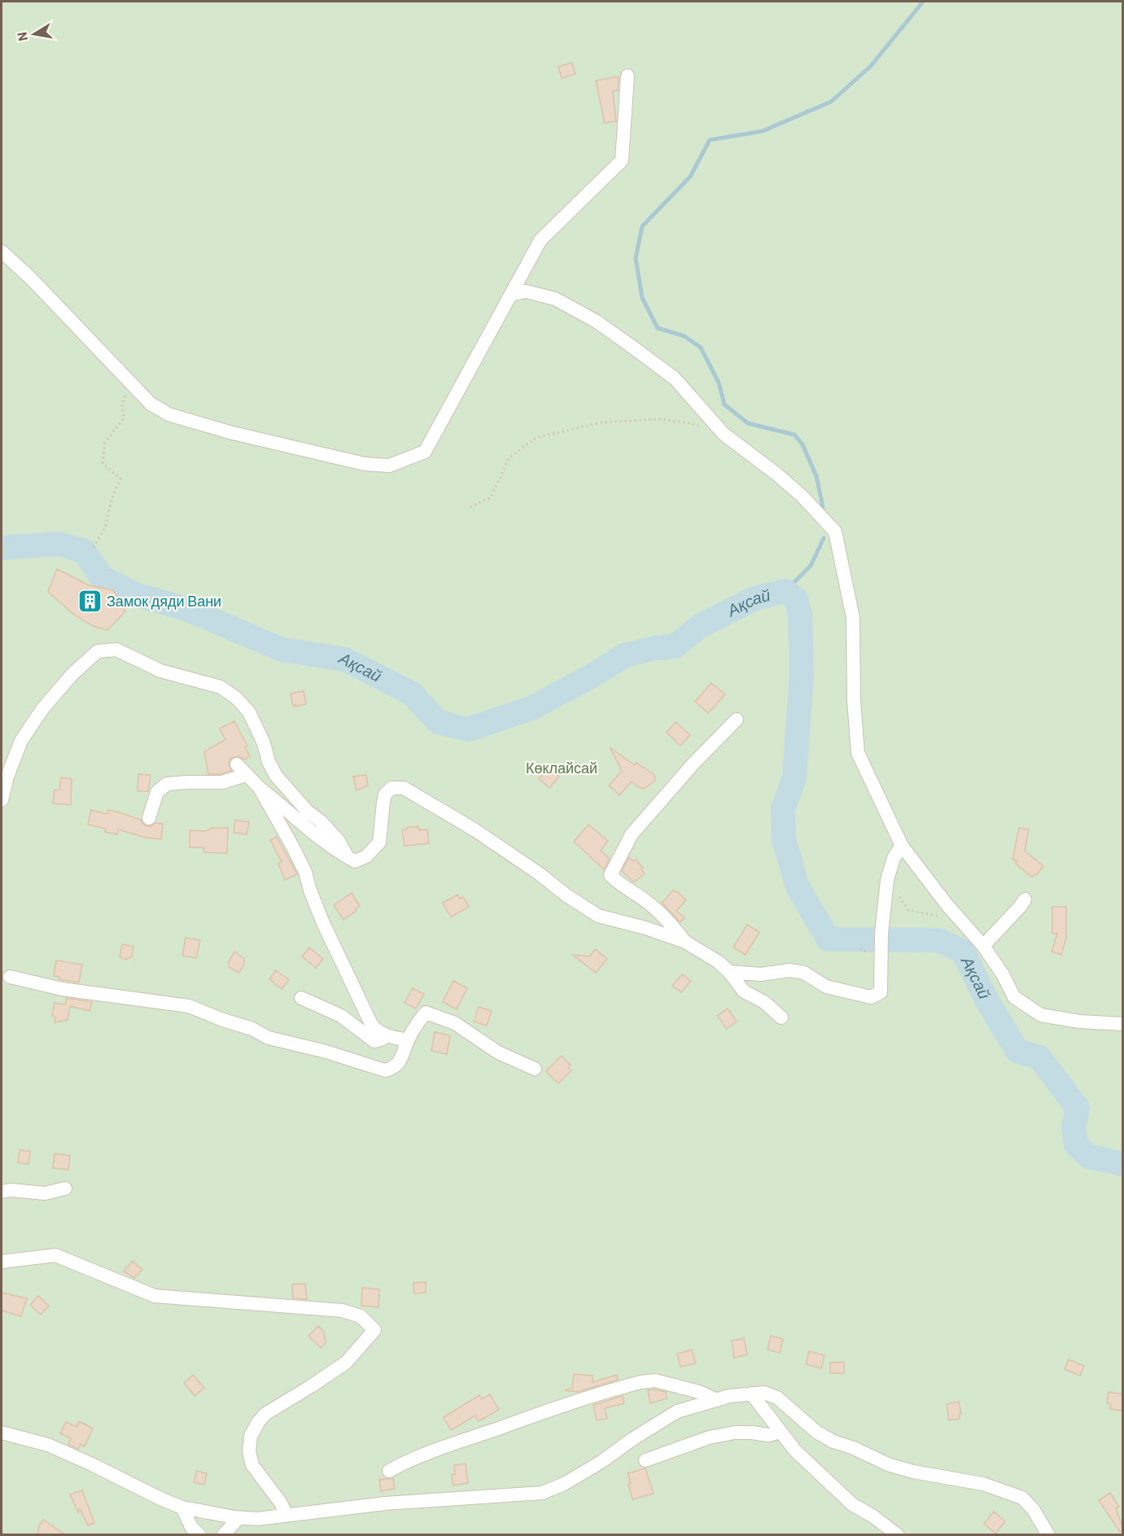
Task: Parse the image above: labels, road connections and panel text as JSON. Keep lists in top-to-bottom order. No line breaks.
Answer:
{"water":["Ақсай"],"parks":["Көклайсай"],"places":{"building":["Замок дяди Вани"]},"north":"left"}
